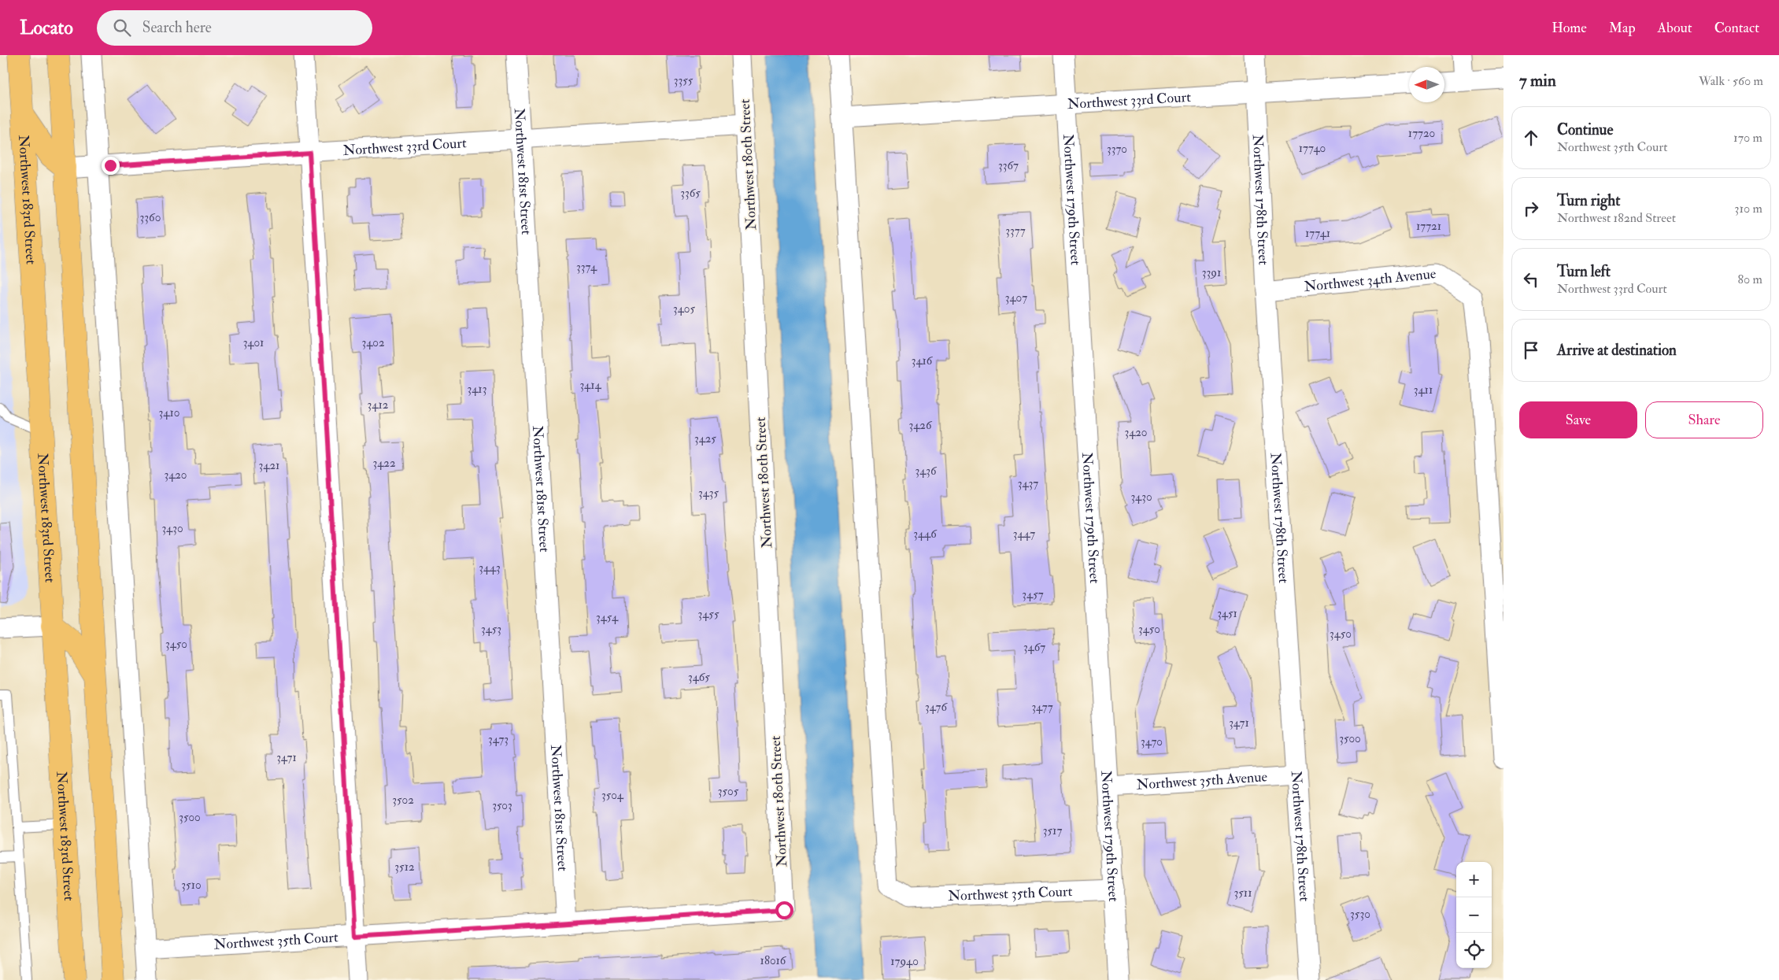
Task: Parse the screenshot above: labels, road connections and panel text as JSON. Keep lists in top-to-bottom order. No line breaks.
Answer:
{"streets":{"main road":["Northwest 183rd Street"],"street":["Northwest 33rd Court","Northwest 180th Street","Northwest 181st Street","Northwest 179th Street","Northwest 178th Street","Northwest 34th Avenue","Northwest 35th Avenue","Northwest 35th Court"]},"crossings":[["Northwest 33rd Court","Northwest 180th Street"],["Northwest 33rd Court","Northwest 181st Street"],["Northwest 33rd Court","Northwest 179th Street"],["Northwest 33rd Court","Northwest 178th Street"],["Northwest 33rd Court","Northwest 35th Court"],["Northwest 180th Street","Northwest 35th Court"],["Northwest 181st Street","Northwest 35th Court"],["Northwest 179th Street","Northwest 35th Avenue"],["Northwest 179th Street","Northwest 35th Court"],["Northwest 178th Street","Northwest 34th Avenue"],["Northwest 178th Street","Northwest 35th Avenue"]],"house_numbers":["3355","17720","17740","3370","3367","3365","3360","17721","3377","17741","3374","3391","3407","3405","3401","3402","3416","3414","3413","3411","3412","3410","3426","3420","3425","3422","3421","3436","3420","3437","3435","3430","3430","3446","3447","3443","3457","3451","3455","3454","3453","3450","3450","3450","3467","3465","3476","3477","3471","3500","3473","3470","3471","3505","3504","3502","3503","3500","3517","3512","3510","3511","3530","18016","17940"],"north":"left","page":{"header":"Locato","search":"Search here","nav":["Home","Map","About","Contact"],"heading":["7 min","Walk · 560 m"],"list":[["Continue","Northwest 35th Court","170 m"],["Turn right","Northwest 182nd Street","310 m"],["Turn left","Northwest 33rd Court","80 m"],"Arrive at destination"],"buttons":["Save","Share"],"map_buttons":["+","−"]}}
